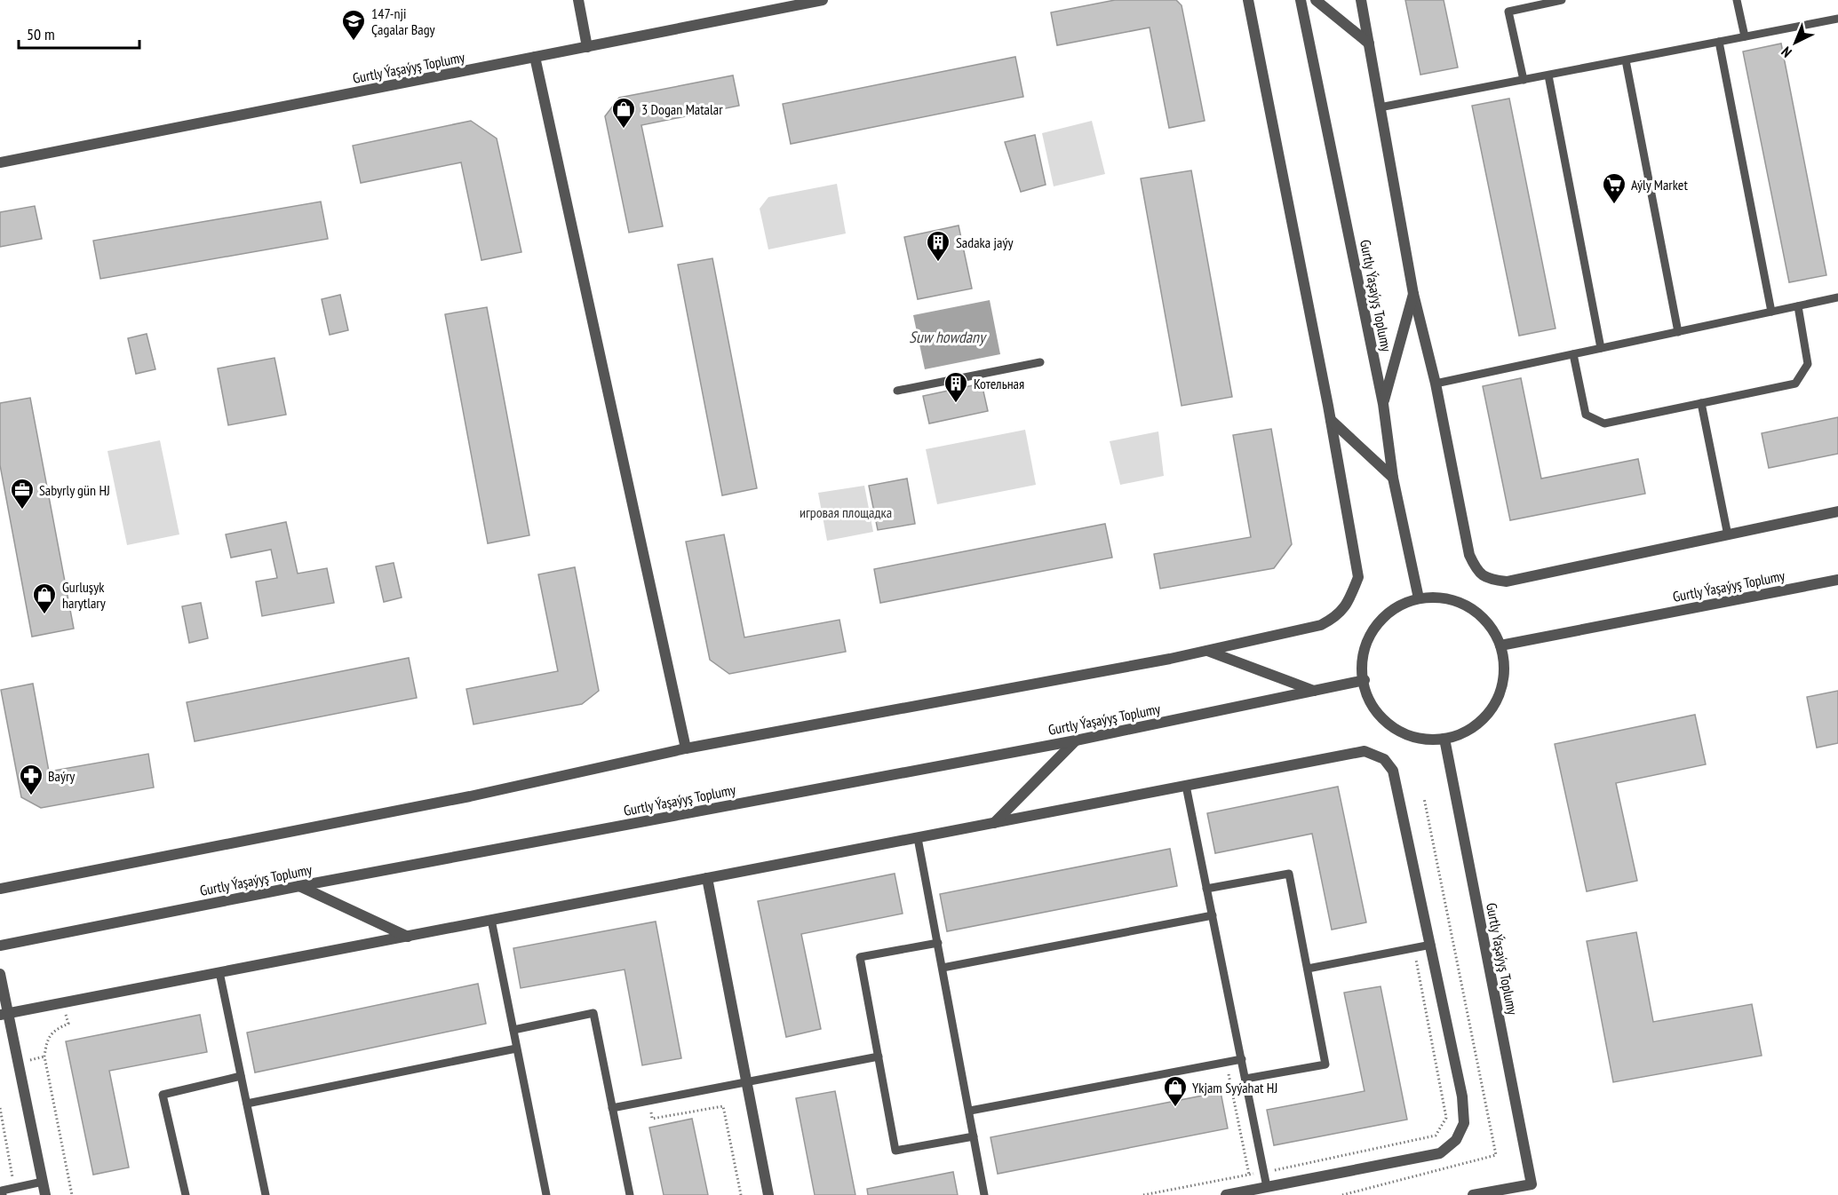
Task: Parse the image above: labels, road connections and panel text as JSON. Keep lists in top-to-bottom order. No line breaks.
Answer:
{"streets":{"street":["Gurtly Ýaşaýyş Toplumy"]},"water":["Suw howdany"],"parks":["игровая площадка"],"places":{"school or university":["147-nji Çagalar Bagy"],"shop":["3 Dogan Matalar","Gurluşyk harytlary","Ykjam Syýahat HJ"],"supermarket":["Aýly Market"],"building":["Sadaka jaýy","Котельная"],"office":["Sabyrly gün HJ"],"pharmacy":["Baýry"]},"scale_bar":"50 m","north":"bottom left"}
